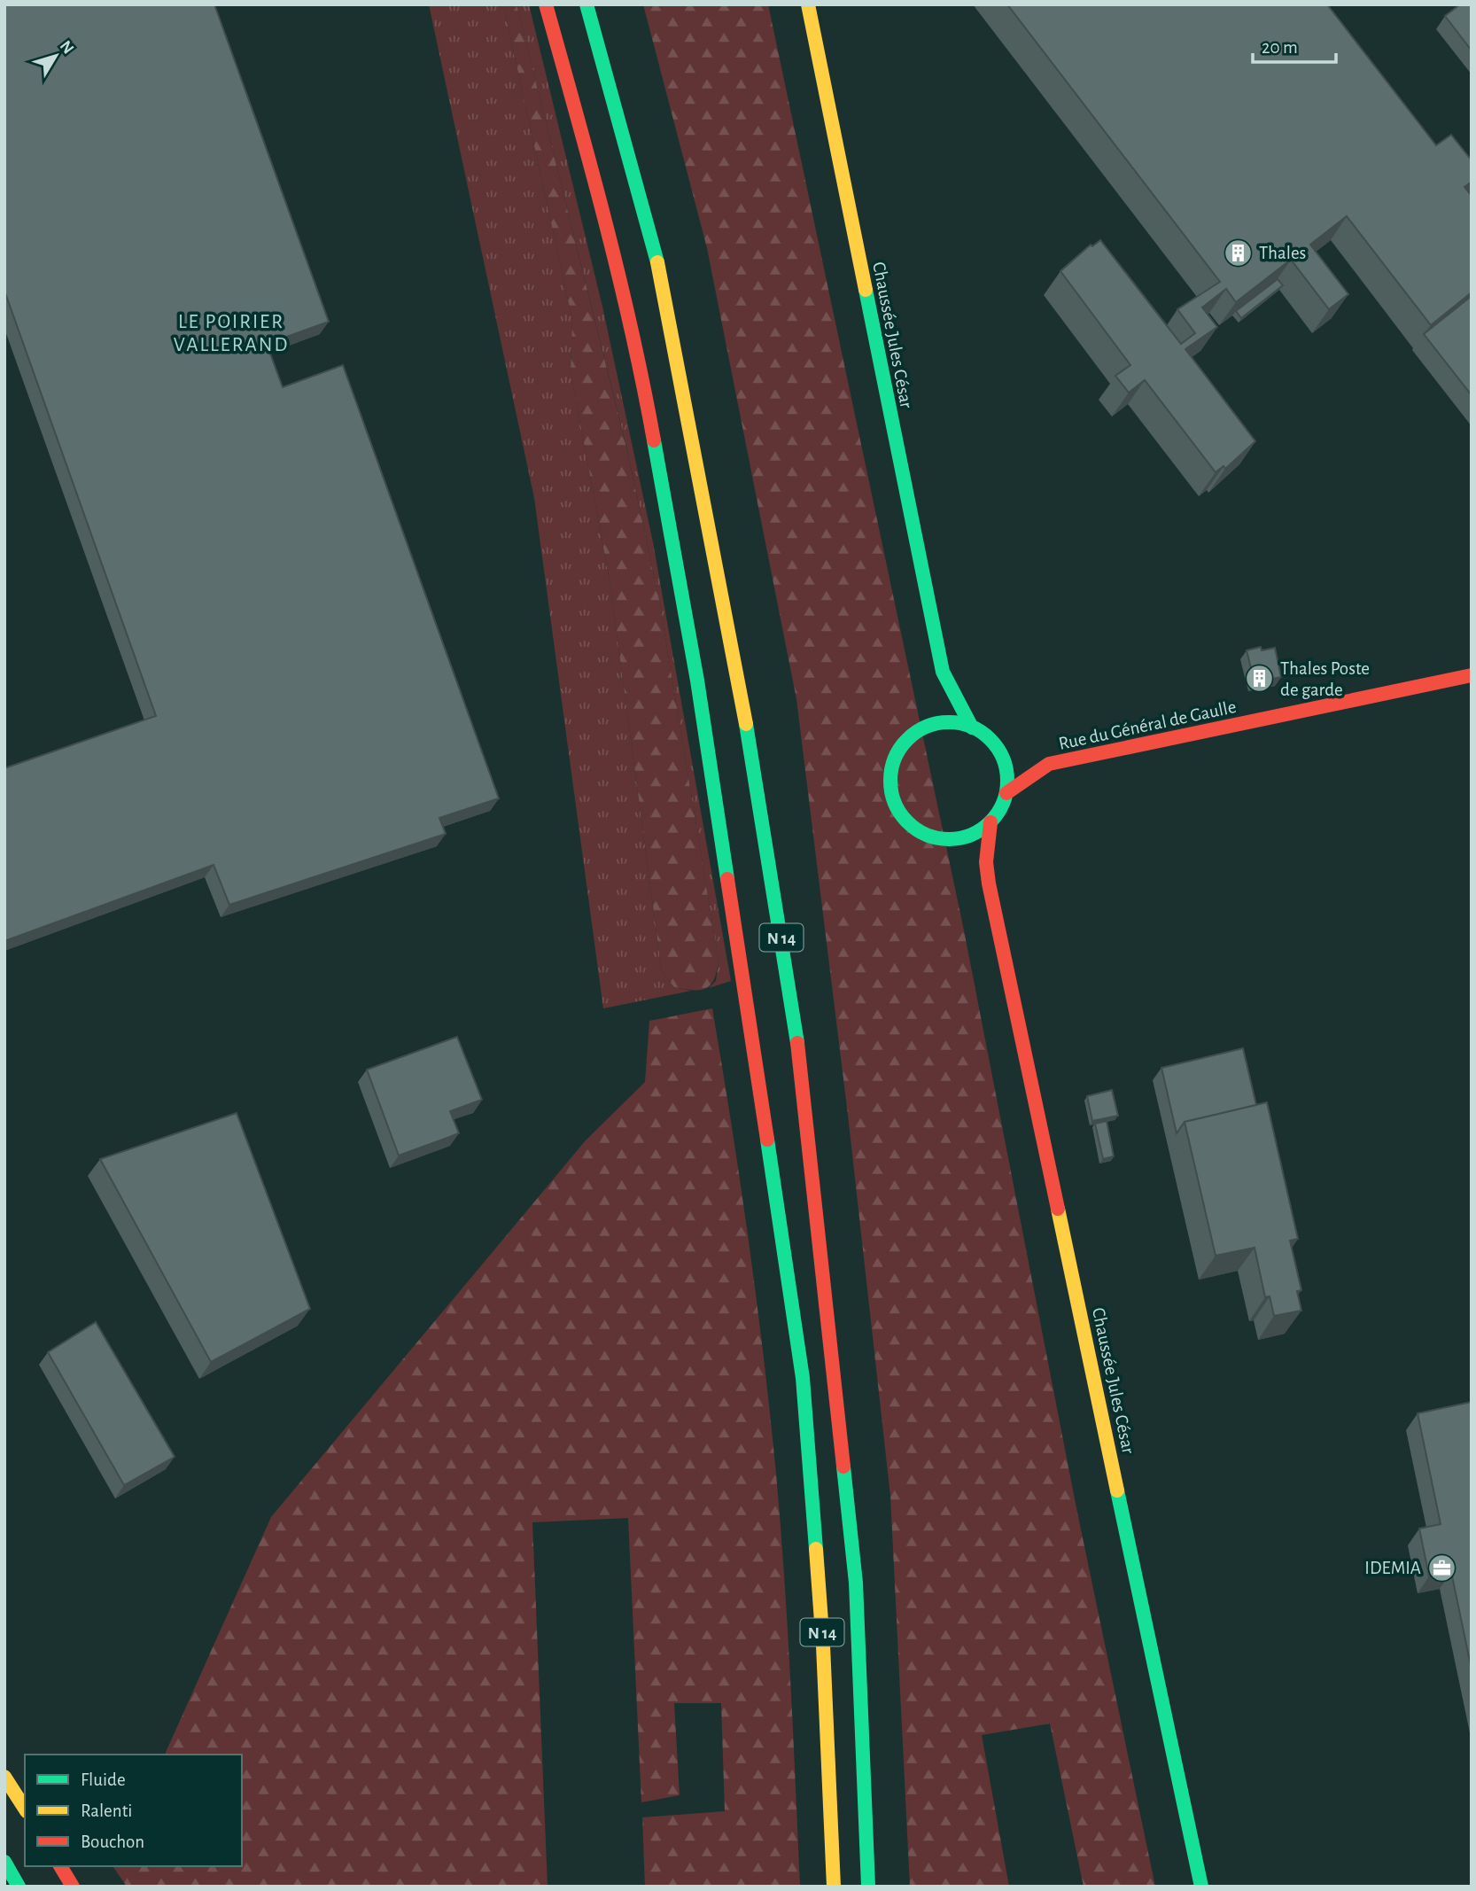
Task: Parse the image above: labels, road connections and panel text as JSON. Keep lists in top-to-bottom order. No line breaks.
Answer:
{"streets":{"main road":["Chaussée Jules César","Rue du Général de Gaulle","N 14"]},"crossings":[["Chaussée Jules César","Rue du Général de Gaulle"]],"districts":["LE POIRIER VALLERAND"],"places":{"building":["Thales","Thales Poste de garde"],"office":["IDEMIA"]},"legend":["Fluide","Ralenti","Bouchon"],"scale_bar":"20 m","north":"top right"}
